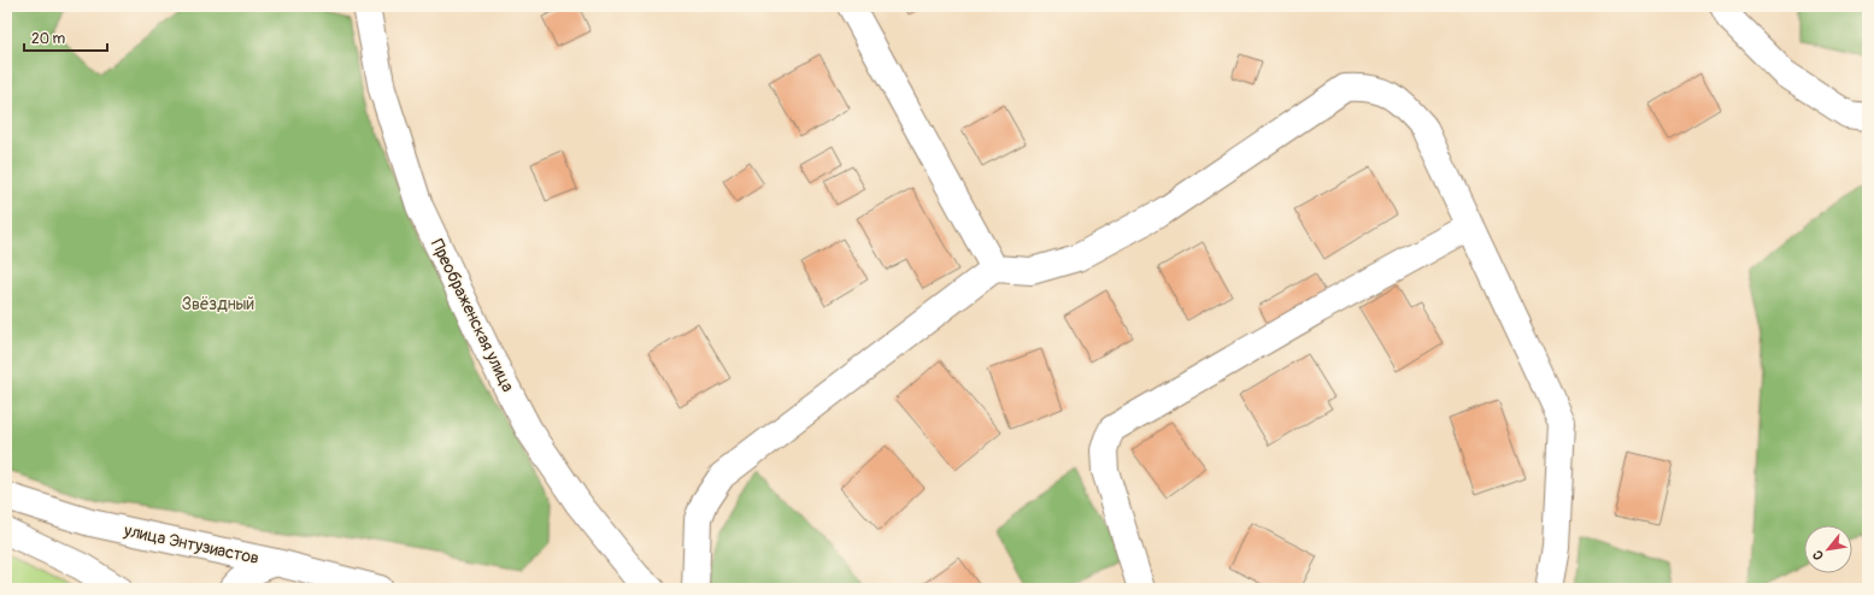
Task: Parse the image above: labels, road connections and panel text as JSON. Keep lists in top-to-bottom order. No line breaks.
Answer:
{"streets":{"street":["Преображенская улица","улица Энтузиастов"]},"parks":["Звёздный"],"scale_bar":"20 m","north":"bottom left"}
